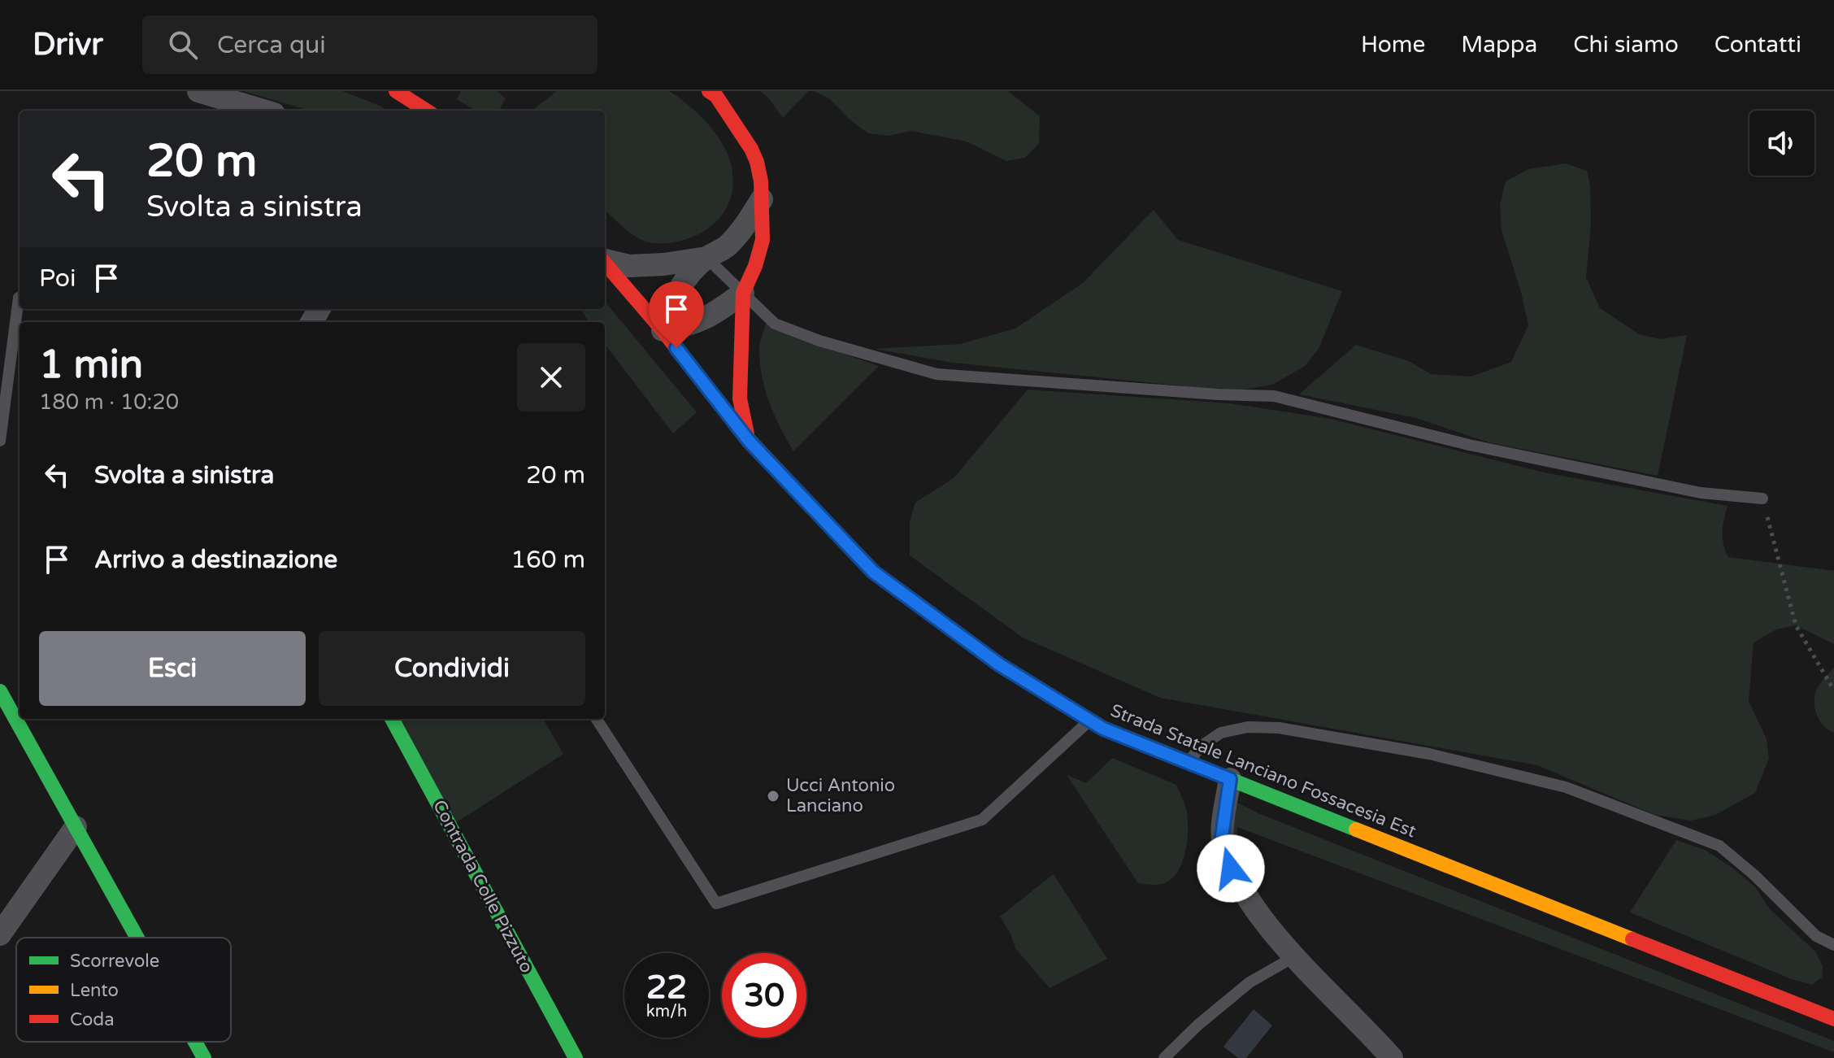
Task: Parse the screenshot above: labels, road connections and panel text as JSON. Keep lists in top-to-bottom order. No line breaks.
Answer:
{"streets":{"main road":["Strada Statale Lanciano Fossacesia Est","Contrada Colle Pizzuto"]},"places":["Ucci Antonio Lanciano"],"legend":["Scorrevole","Lento","Coda"],"page":{"header":"Drivr","search":"Cerca qui","nav":["Home","Mappa","Chi siamo","Contatti"],"turn":["20 m","Svolta a sinistra"],"then":"Poi","heading":["1 min","180 m · 10:20"],"list":[{"name":"Svolta a sinistra","value":"20 m"},{"name":"Arrivo a destinazione","value":"160 m"}],"buttons":["Esci","Condividi"],"speed":"22 km/h","limit":"30"}}
